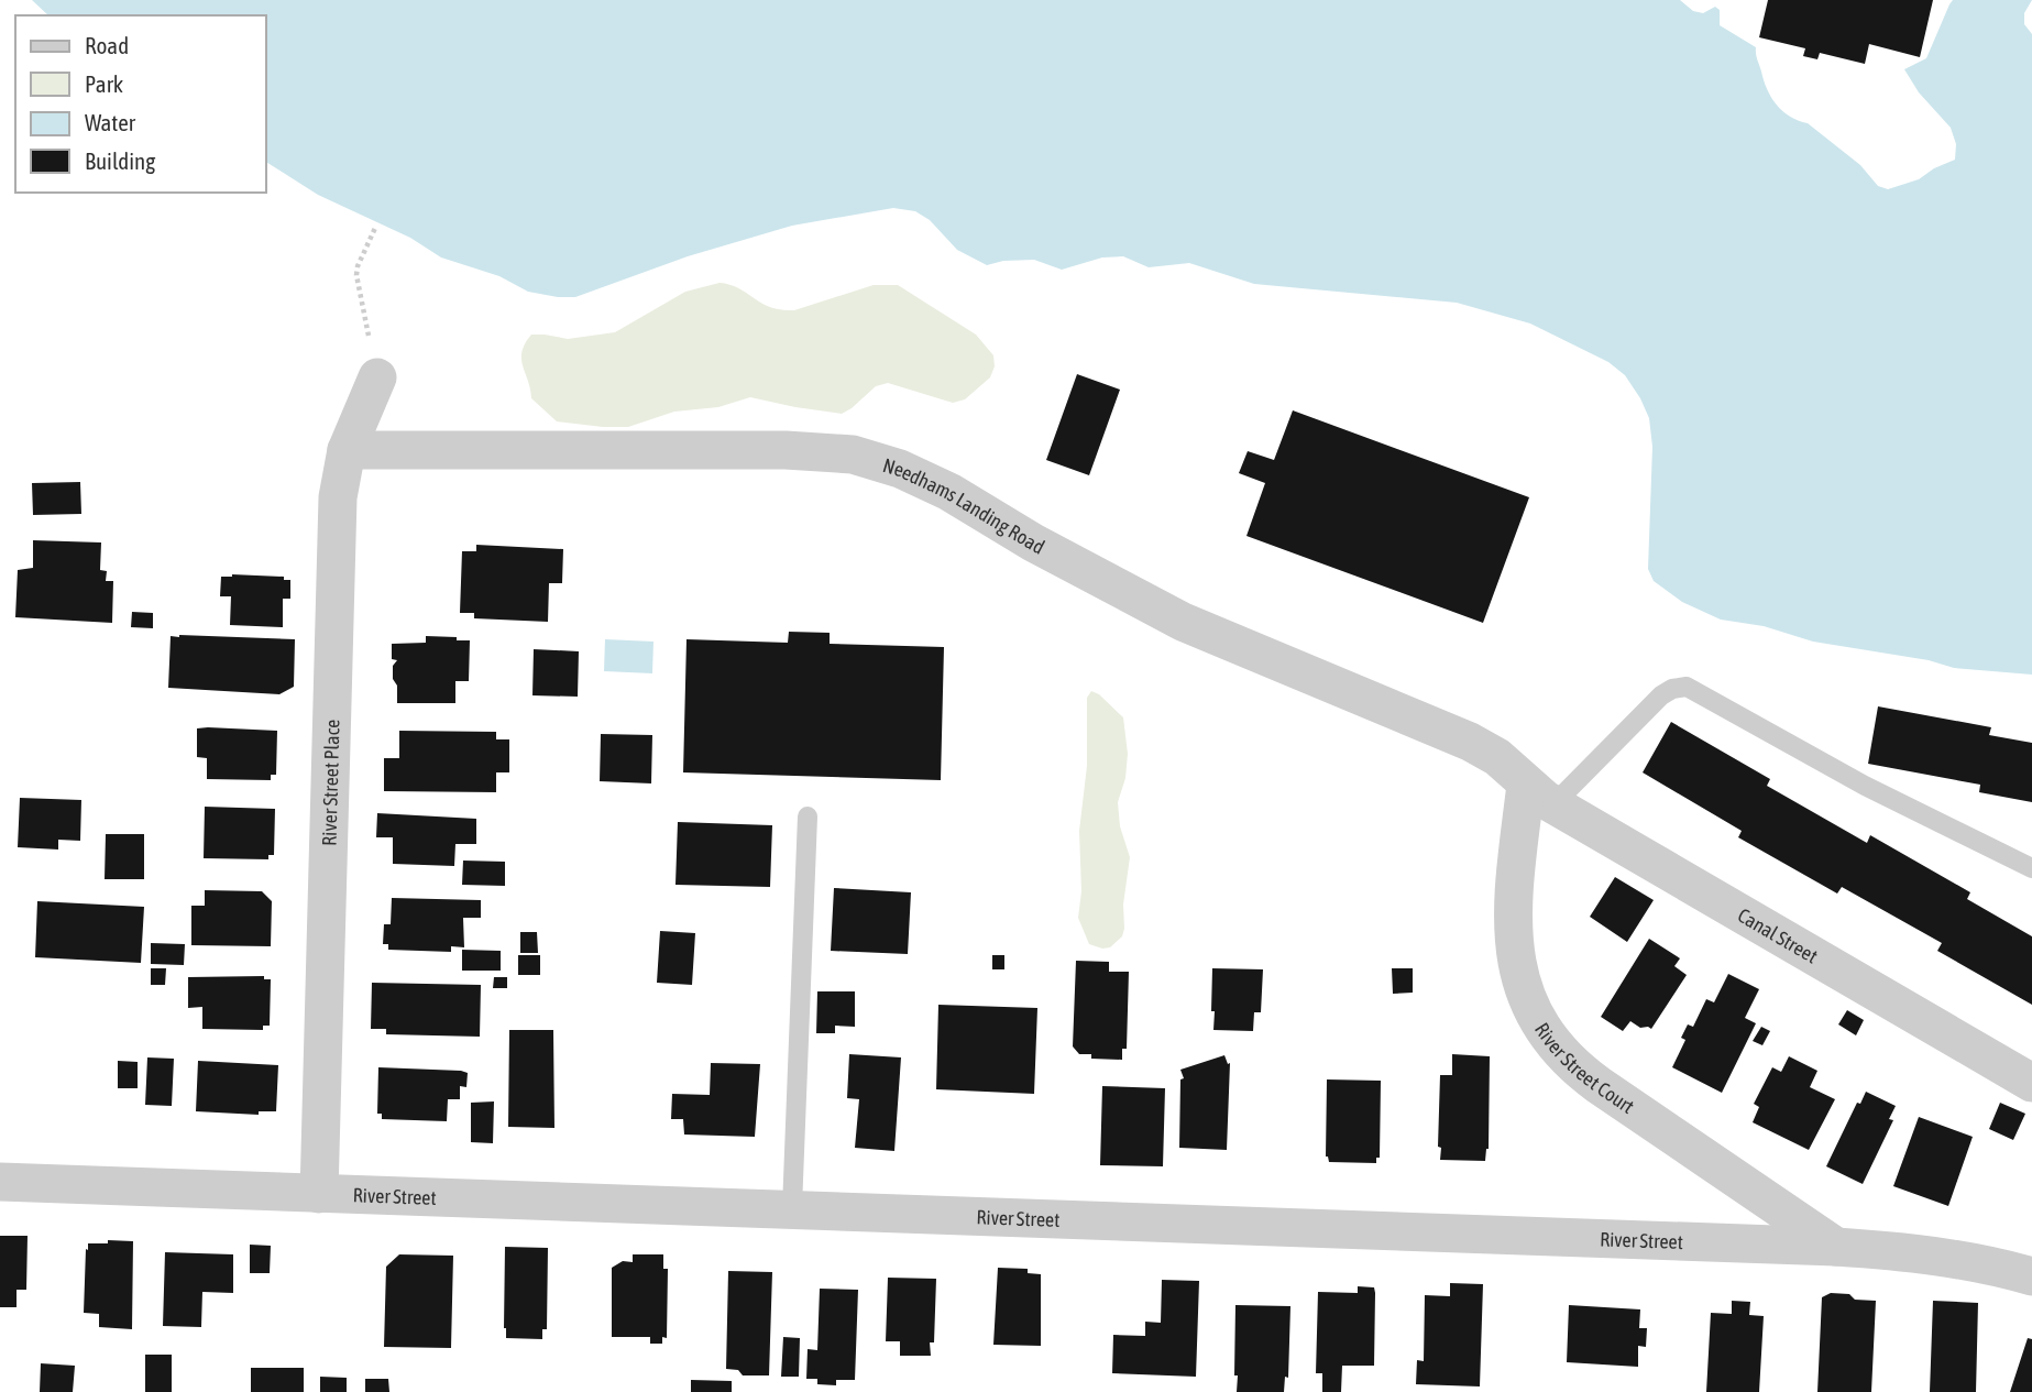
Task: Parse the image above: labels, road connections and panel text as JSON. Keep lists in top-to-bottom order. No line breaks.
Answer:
{"streets":{"street":["Needhams Landing Road","River Street Place","Canal Street","River Street Court","River Street"]},"crossings":[["Needhams Landing Road","River Street Place"],["Needhams Landing Road","Canal Street"],["Needhams Landing Road","River Street Court"],["River Street Place","River Street"],["Canal Street","River Street Court"],["River Street Court","River Street"]],"legend":["Road","Park","Water","Building"]}
